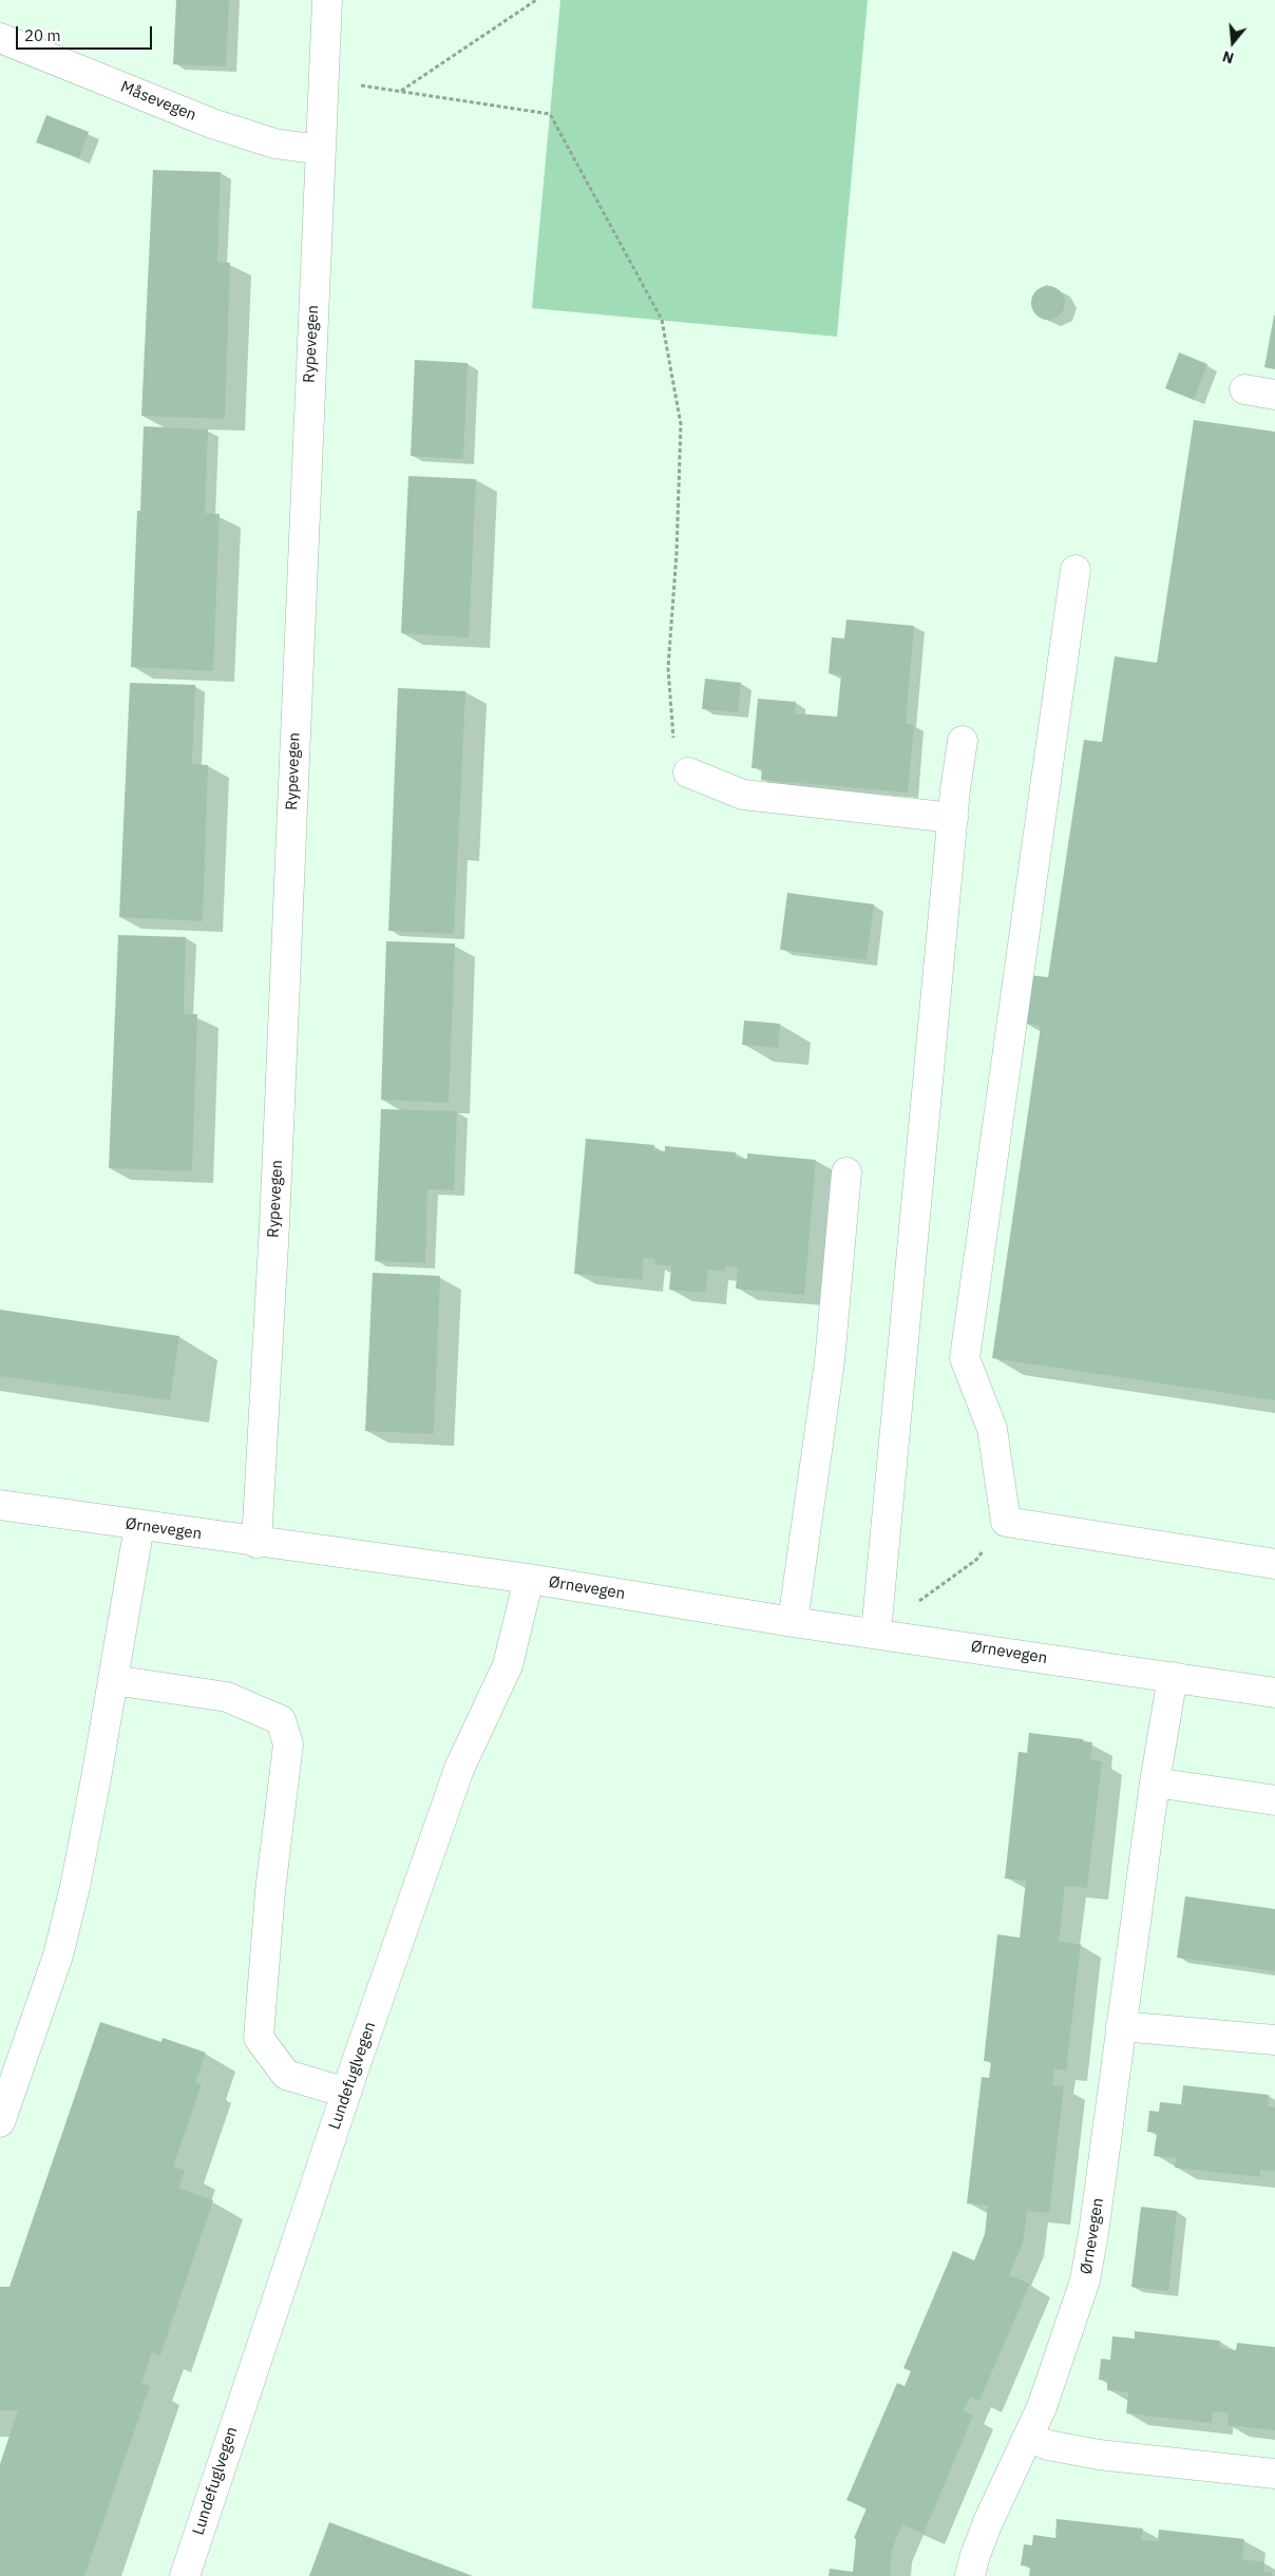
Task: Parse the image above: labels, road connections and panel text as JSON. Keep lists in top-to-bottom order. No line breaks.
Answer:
{"streets":{"street":["Måsevegen","Rypevegen","Ørnevegen","Lundefuglvegen"]},"crossings":[["Måsevegen","Rypevegen"],["Rypevegen","Ørnevegen"],["Ørnevegen","Lundefuglvegen"]],"scale_bar":"20 m","north":"bottom"}
